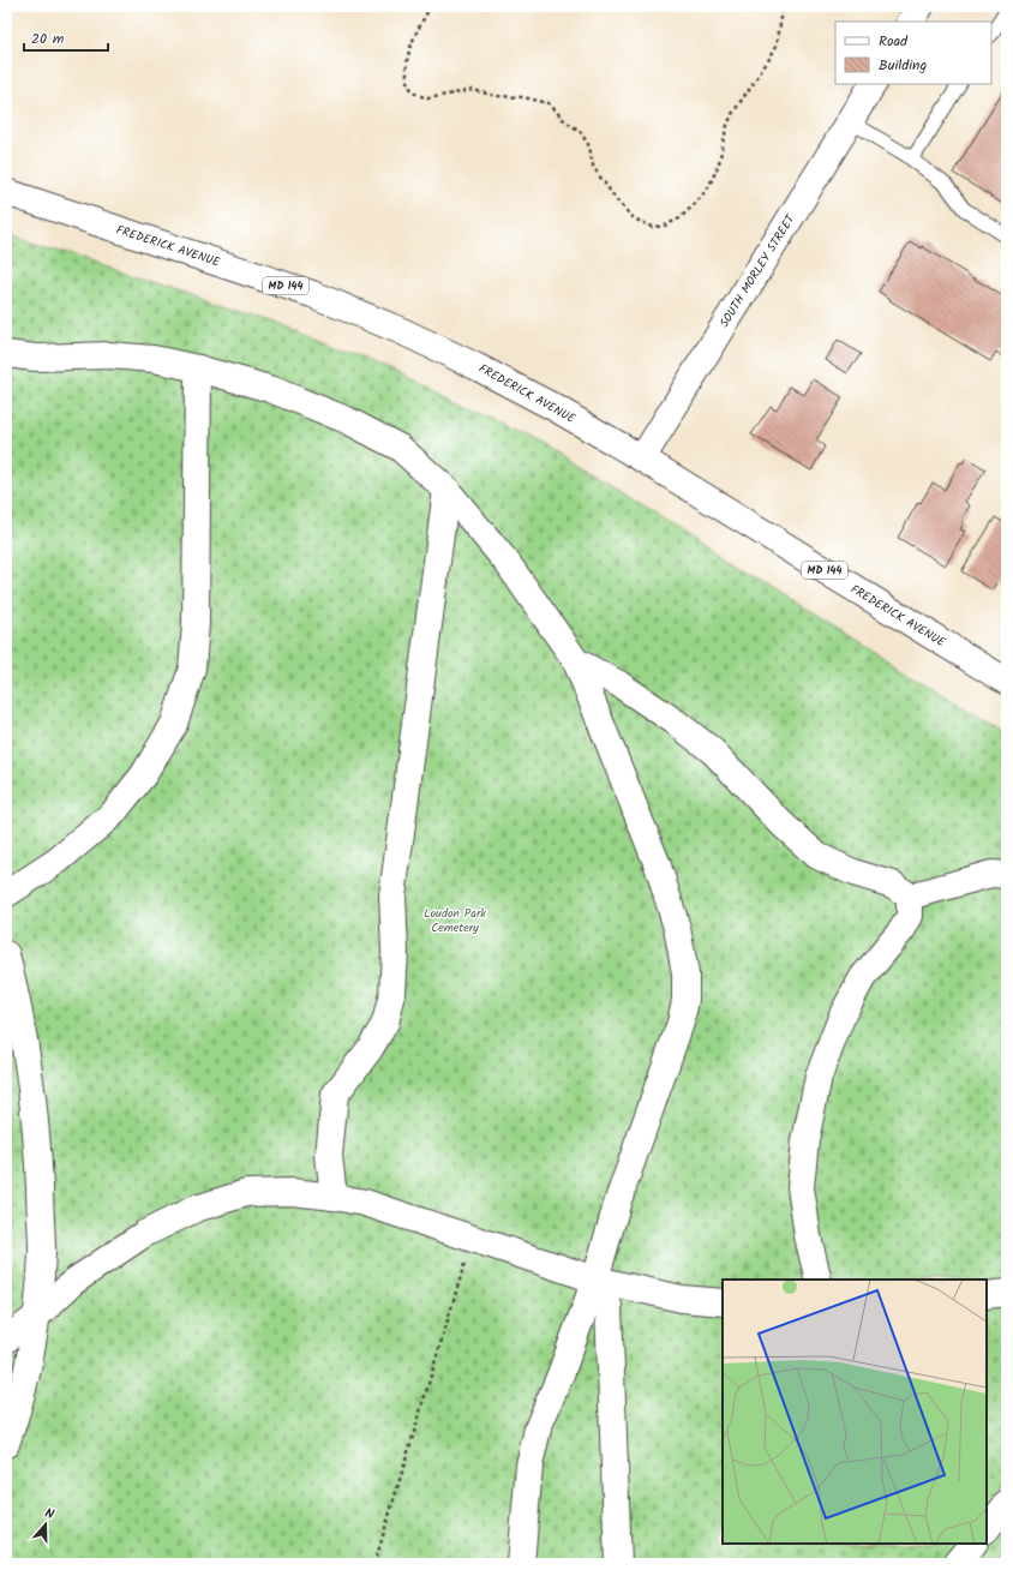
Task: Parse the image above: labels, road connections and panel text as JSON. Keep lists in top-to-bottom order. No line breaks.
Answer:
{"streets":{"street":["FREDERICK AVENUE","SOUTH MORLEY STREET","MD 144"]},"crossings":[["FREDERICK AVENUE","SOUTH MORLEY STREET"]],"parks":["Loudon Park Cemetery"],"legend":["Road","Building"],"scale_bar":"20 m","north":"top"}
